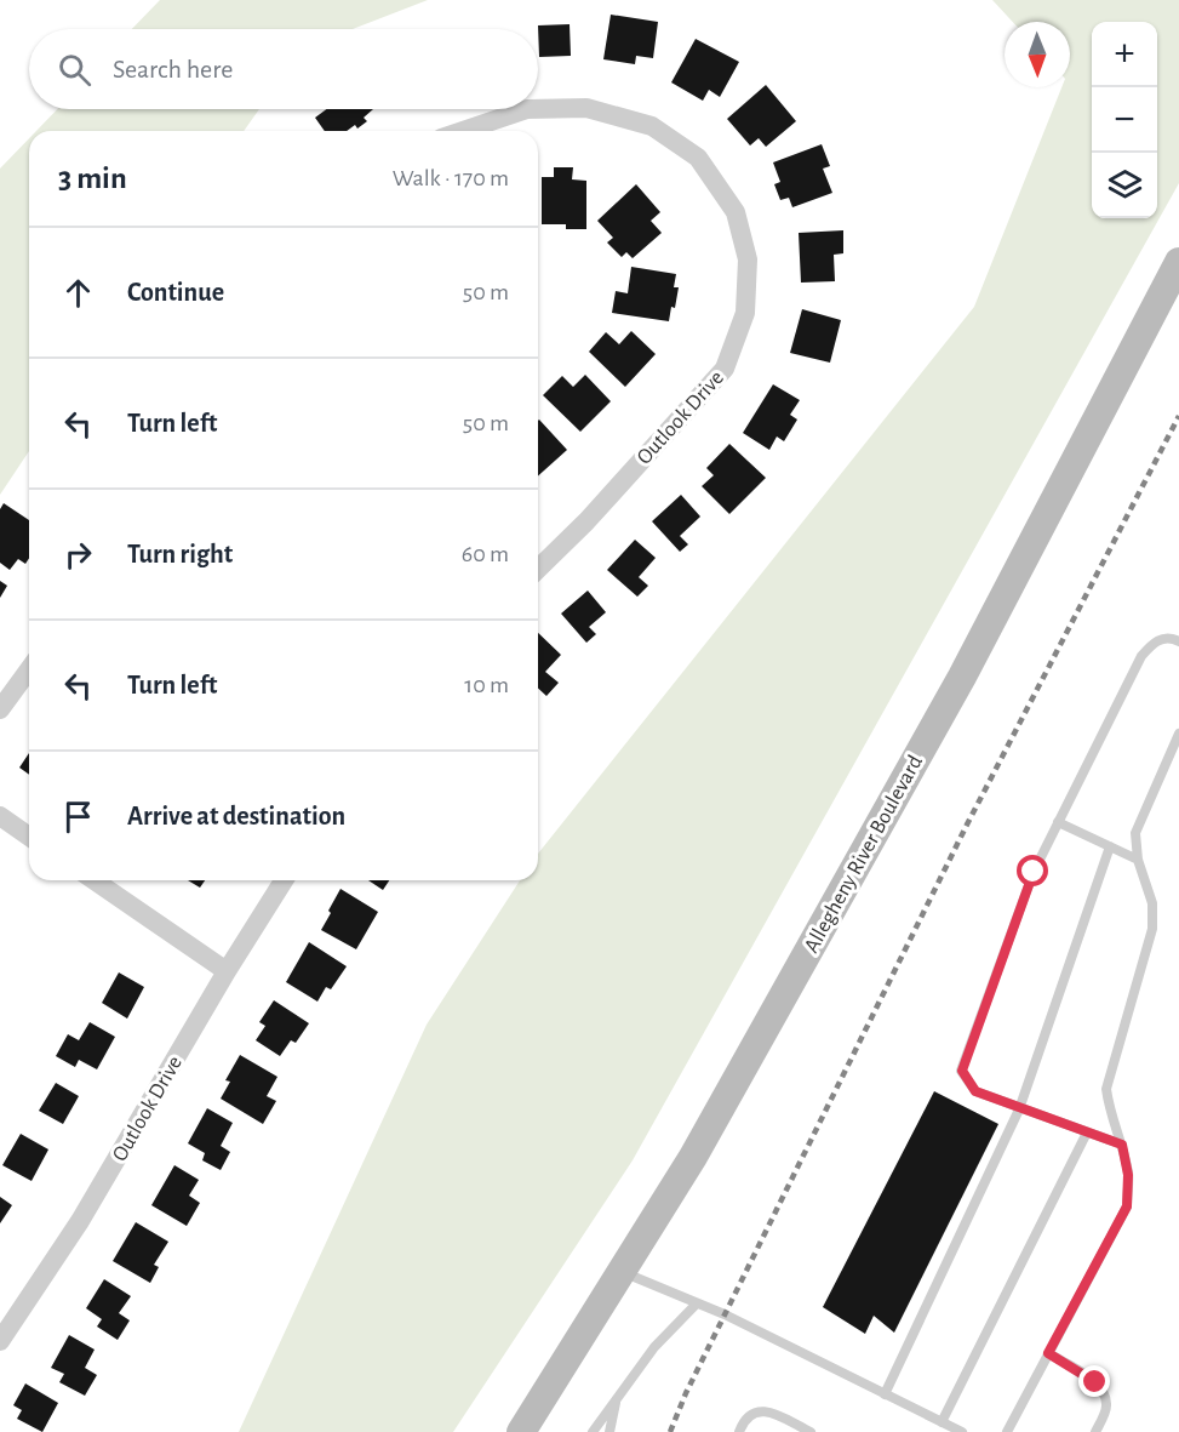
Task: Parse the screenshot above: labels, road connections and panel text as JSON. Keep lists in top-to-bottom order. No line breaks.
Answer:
{"streets":{"main road":["Allegheny River Boulevard"],"street":["Outlook Drive"]},"north":"bottom","page":{"map_buttons":["+","−"],"search":"Search here","heading":["3 min","Walk · 170 m"],"list":[["Continue","50 m"],["Turn left","50 m"],["Turn right","60 m"],["Turn left","10 m"],"Arrive at destination"]}}
